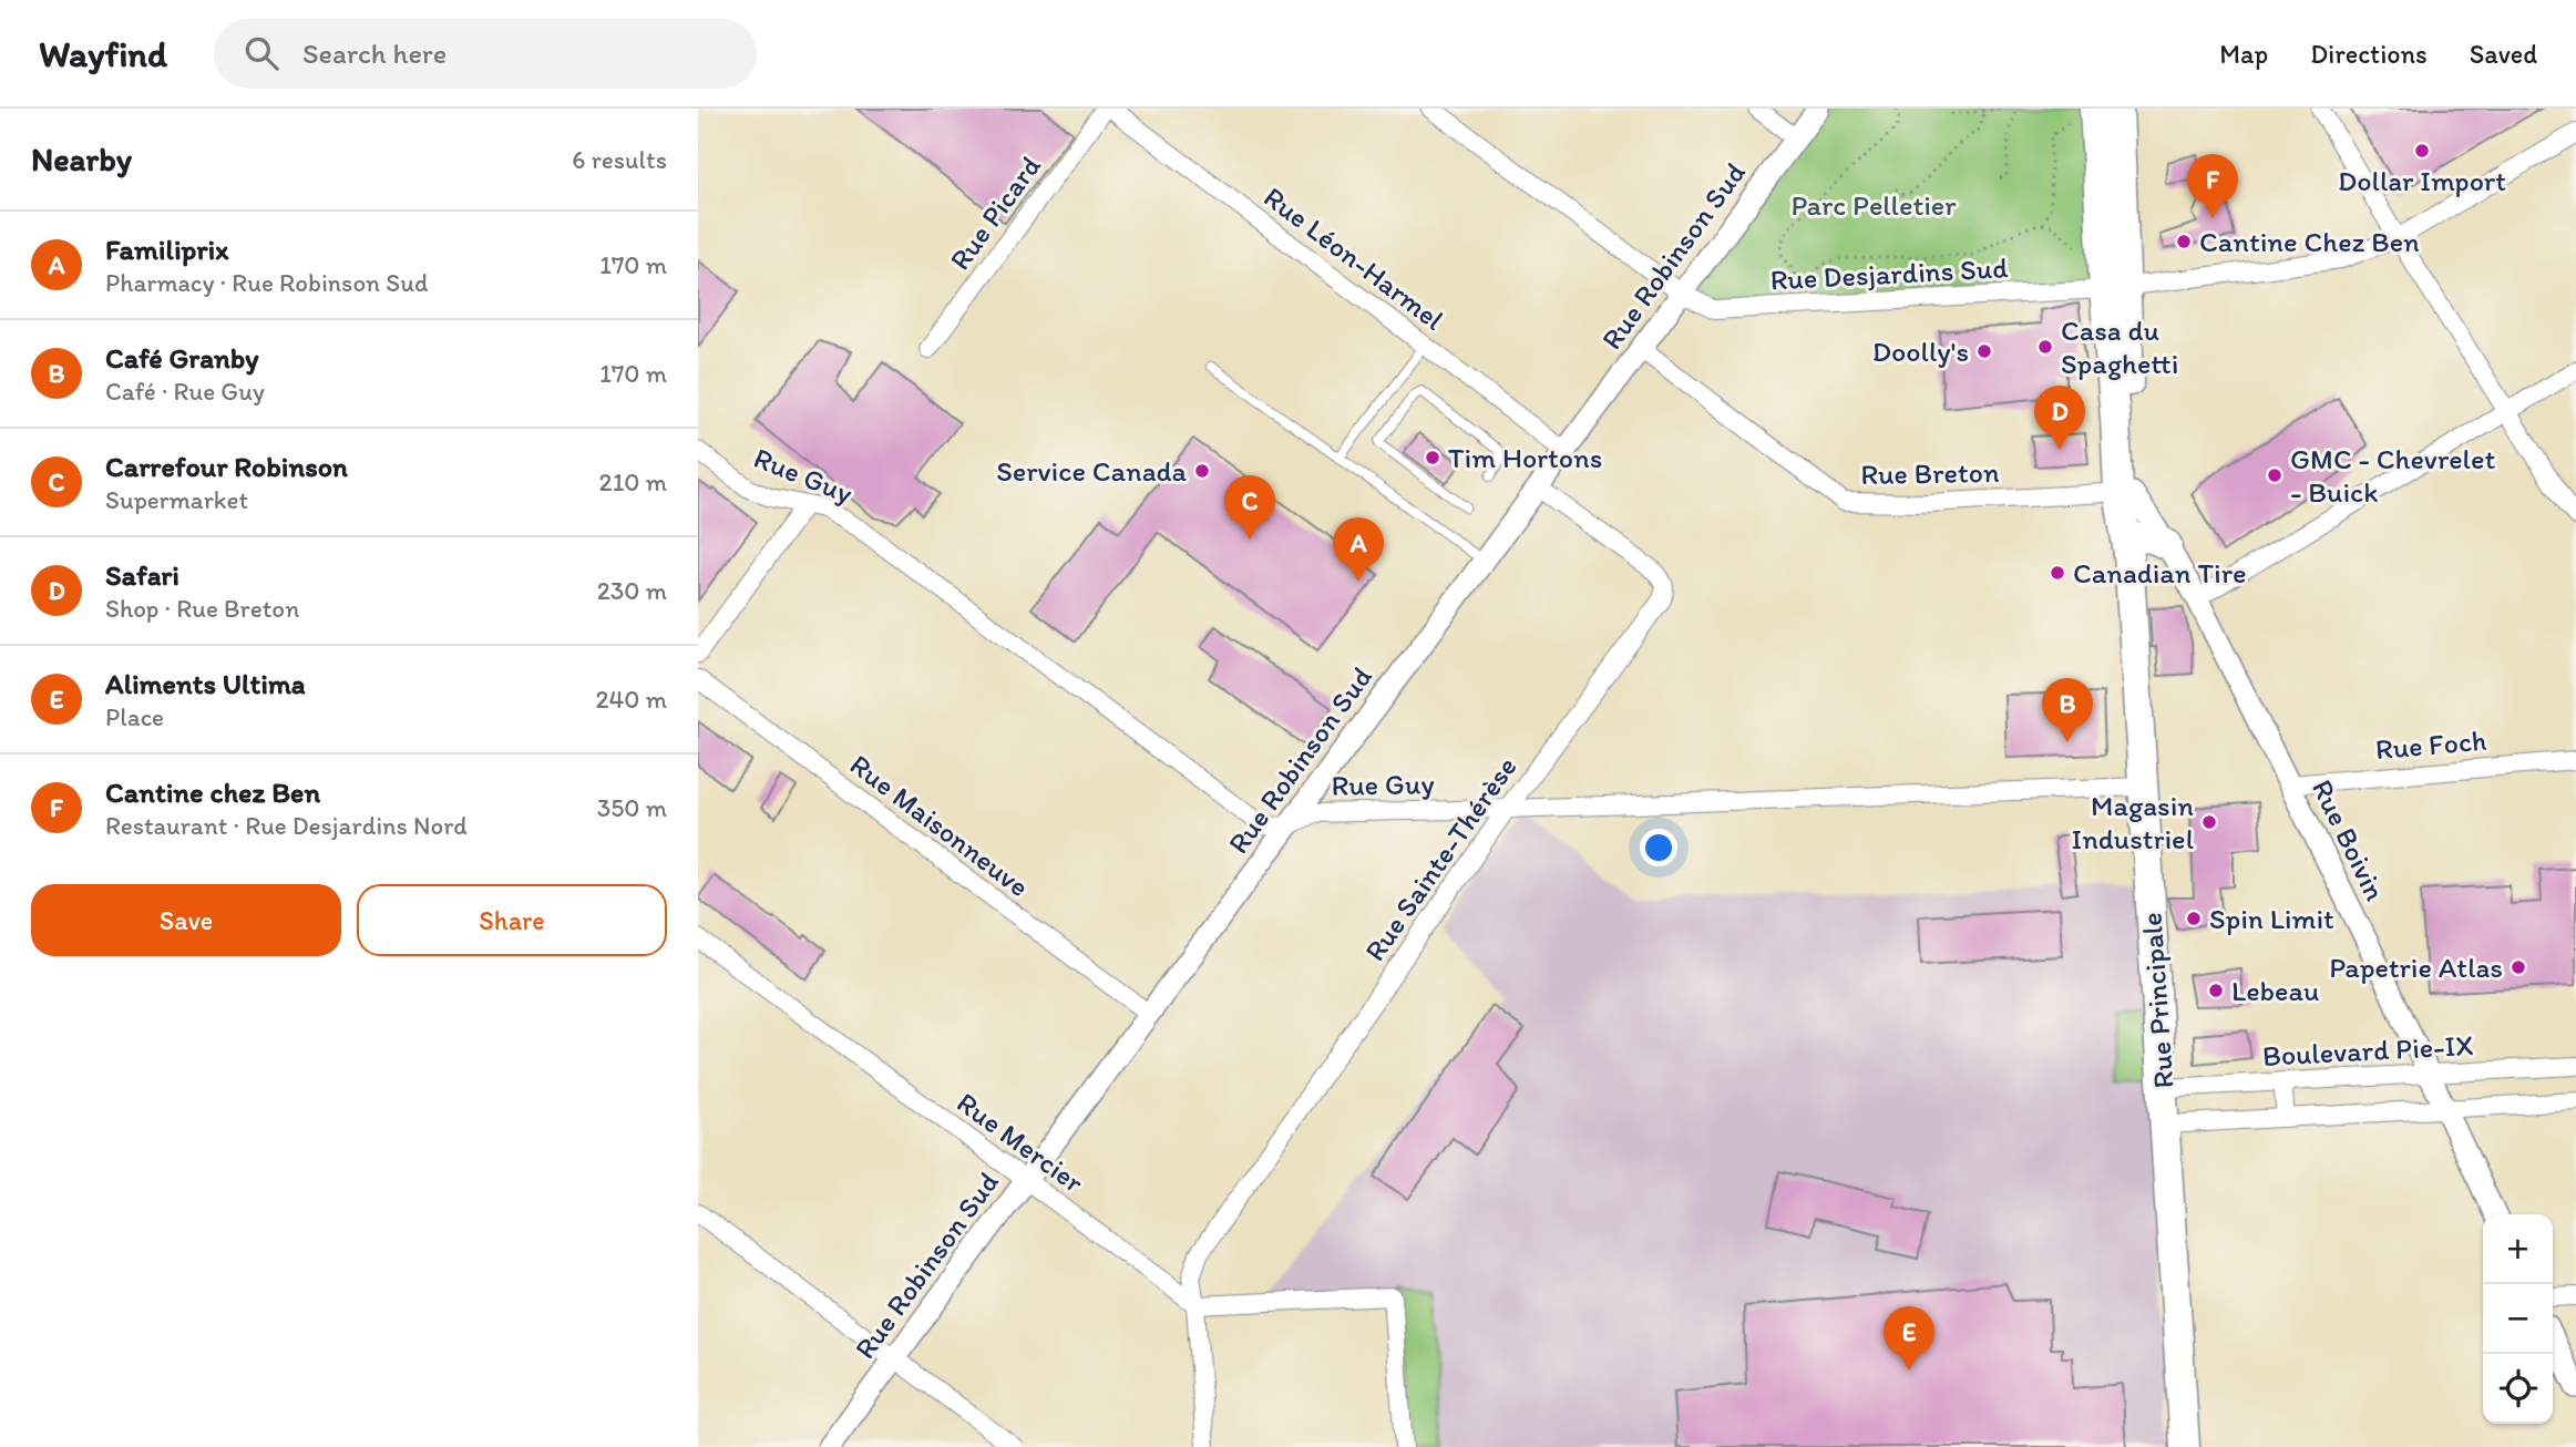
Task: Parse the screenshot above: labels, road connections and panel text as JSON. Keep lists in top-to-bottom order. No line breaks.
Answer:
{"streets":{"main road":["Rue Principale"],"street":["Rue Picard","Rue Robinson Sud","Rue Léon-Harmel","Rue Desjardins Sud","Rue Breton","Rue Guy","Rue Foch","Rue Maisonneuve","Rue Boivin","Rue Sainte-Thérèse","Boulevard Pie-IX","Rue Mercier"]},"crossings":[["Rue Robinson Sud","Rue Léon-Harmel"],["Rue Robinson Sud","Rue Desjardins Sud"],["Rue Robinson Sud","Rue Breton"],["Rue Robinson Sud","Rue Guy"],["Rue Robinson Sud","Rue Maisonneuve"],["Rue Robinson Sud","Rue Sainte-Thérèse"],["Rue Robinson Sud","Rue Mercier"],["Rue Desjardins Sud","Rue Principale"],["Rue Breton","Rue Boivin"],["Rue Breton","Rue Principale"],["Rue Guy","Rue Sainte-Thérèse"],["Rue Guy","Rue Principale"],["Rue Foch","Rue Boivin"],["Rue Boivin","Rue Principale"],["Rue Boivin","Boulevard Pie-IX"],["Rue Sainte-Thérèse","Rue Mercier"],["Rue Principale","Boulevard Pie-IX"]],"parks":["Parc Pelletier"],"places":["Dollar Import","Cantine Chez Ben","Casa du Spaghetti","Doolly's","Tim Hortons","Service Canada","GMC - Chevrelet - Buick","Canadian Tire","Magasin Industriel","Spin Limit","Papetrie Atlas","Lebeau"],"page":{"header":"Wayfind","search":"Search here","nav":["Map","Directions","Saved"],"heading":["Nearby","6 results"],"pins":["F","D","C","A","B","E"],"list":[{"mark":"A","name":"Familiprix","note":"Pharmacy · Rue Robinson Sud","value":"170 m"},{"mark":"B","name":"Café Granby","note":"Café · Rue Guy","value":"170 m"},{"mark":"C","name":"Carrefour Robinson","note":"Supermarket","value":"210 m"},{"mark":"D","name":"Safari","note":"Shop · Rue Breton","value":"230 m"},{"mark":"E","name":"Aliments Ultima","note":"Place","value":"240 m"},{"mark":"F","name":"Cantine chez Ben","note":"Restaurant · Rue Desjardins Nord","value":"350 m"}],"buttons":["Save","Share"],"map_buttons":["+","−"]}}
